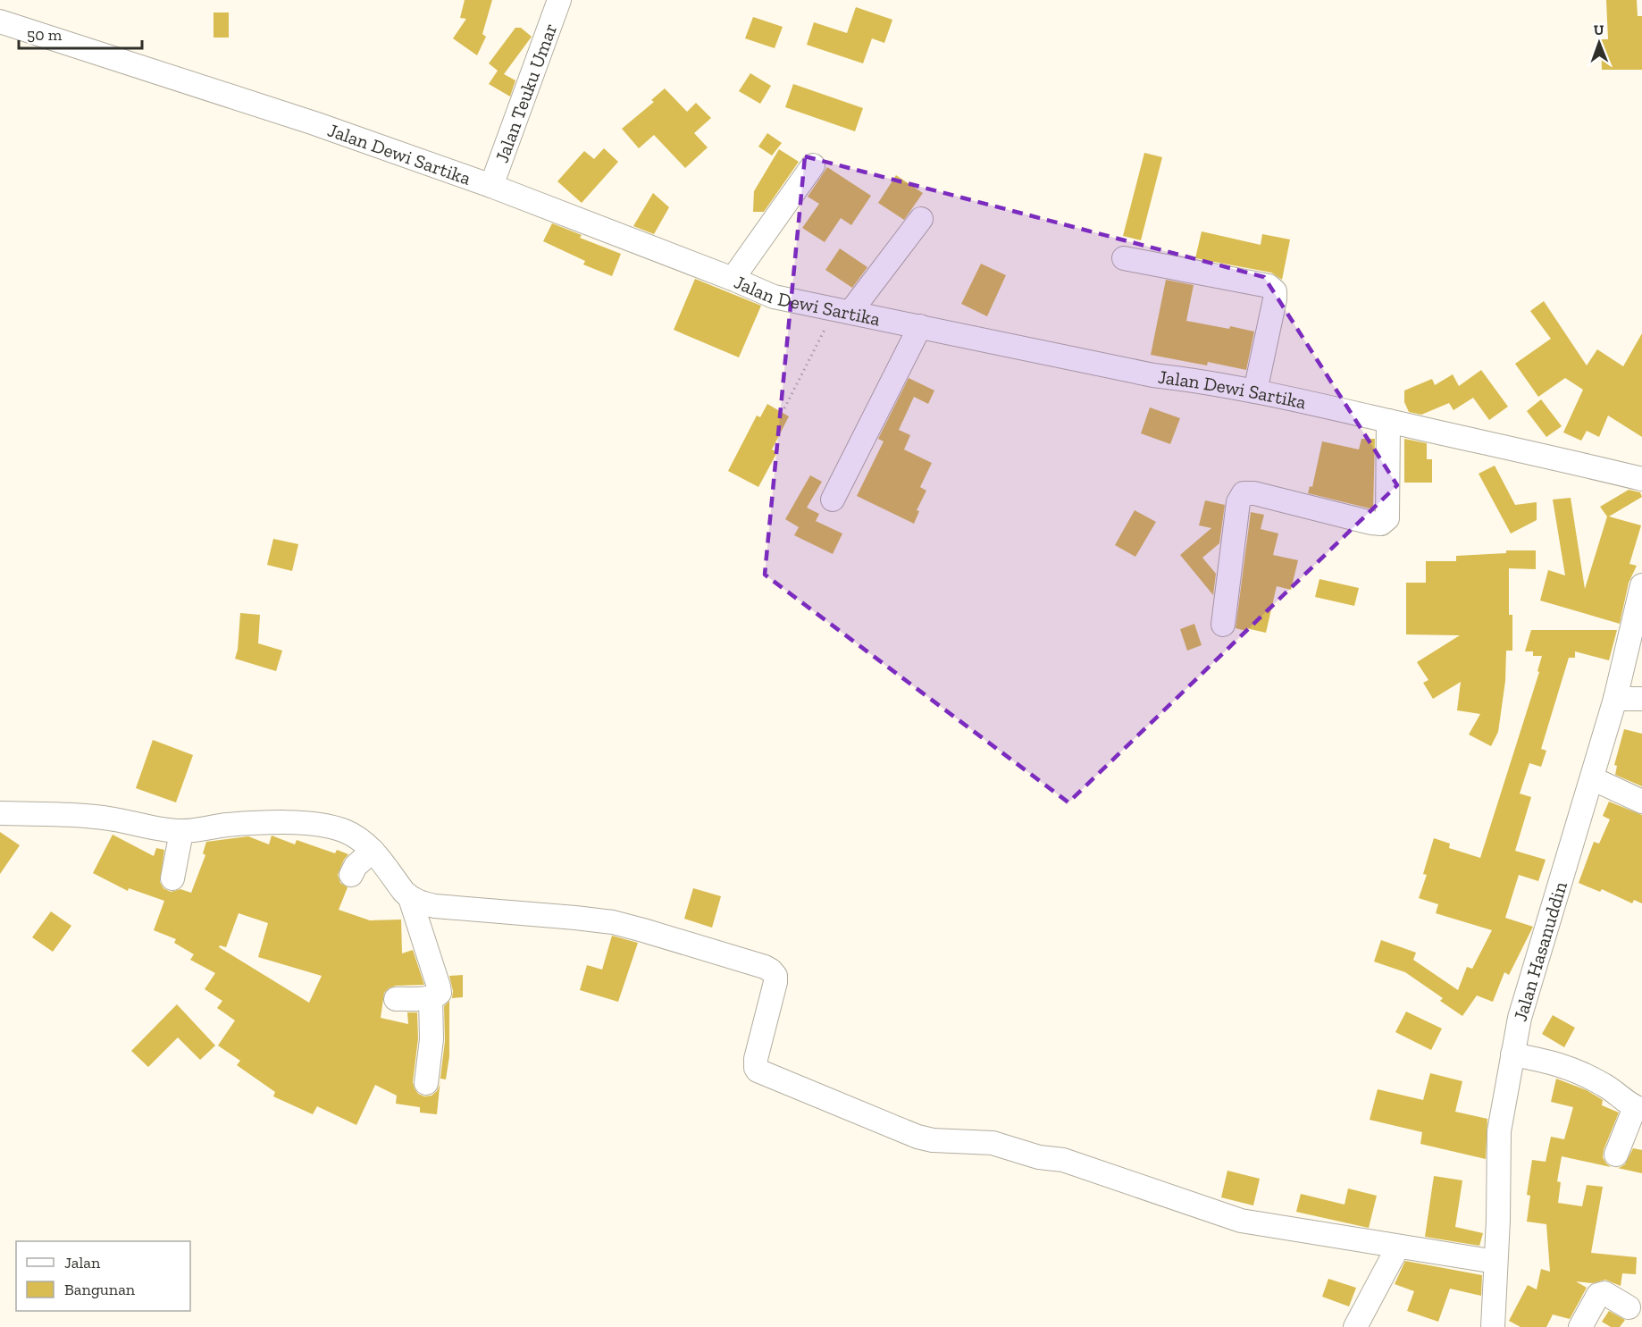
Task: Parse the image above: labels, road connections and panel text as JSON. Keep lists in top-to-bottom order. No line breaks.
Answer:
{"streets":{"street":["Jalan Teuku Umar","Jalan Dewi Sartika","Jalan Hasanuddin"]},"crossings":[["Jalan Teuku Umar","Jalan Dewi Sartika"]],"legend":["Jalan","Bangunan"],"scale_bar":"50 m","north":"top"}
